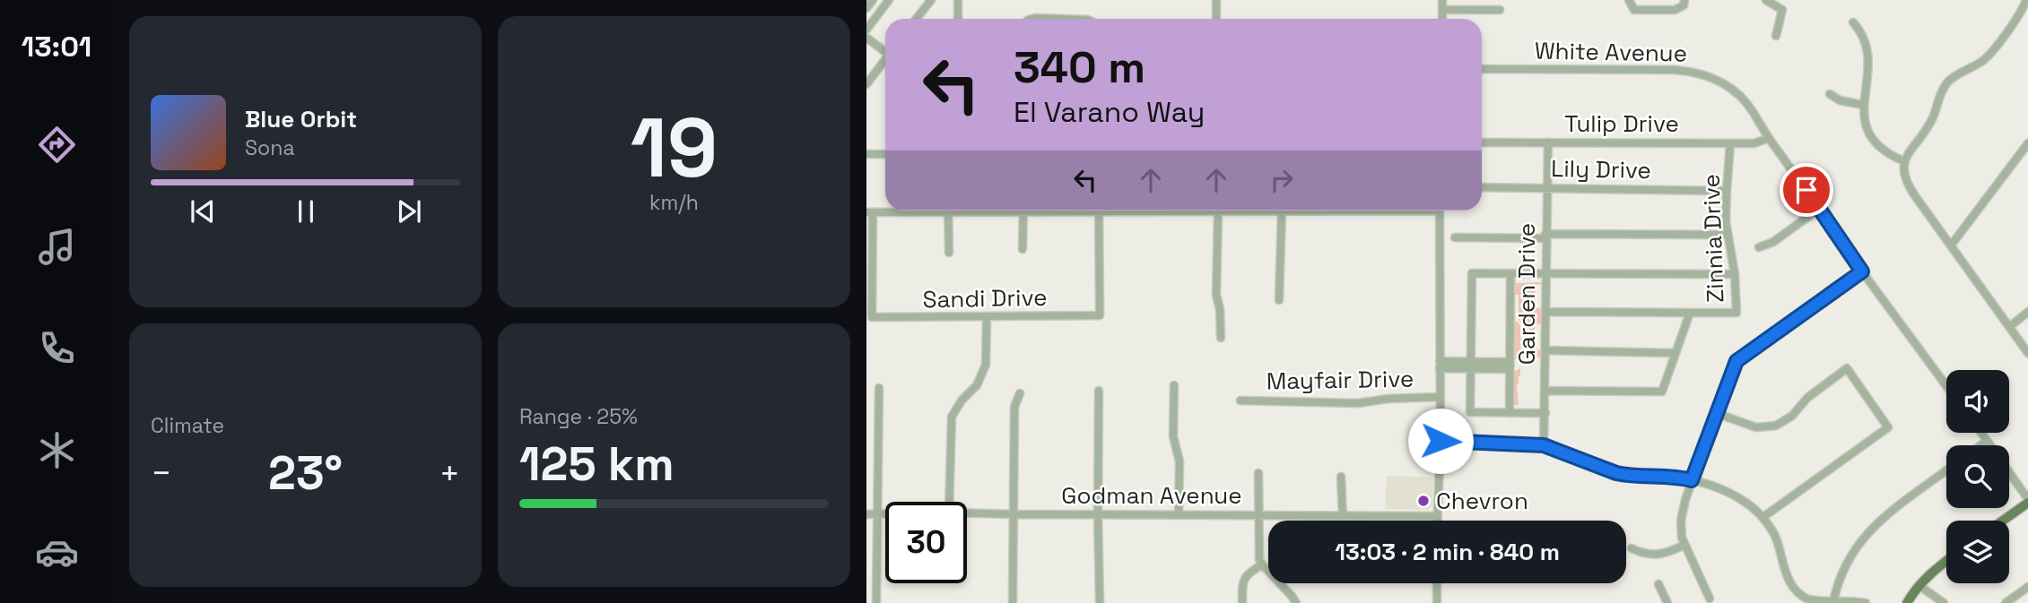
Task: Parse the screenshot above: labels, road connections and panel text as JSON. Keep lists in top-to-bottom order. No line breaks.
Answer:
{"streets":{"street":["White Avenue","Tulip Drive","Lily Drive","Zinnia Drive","Garden Drive","Sandi Drive","Mayfair Drive","Godman Avenue"]},"crossings":[["White Avenue","Tulip Drive"],["Tulip Drive","Zinnia Drive"],["Tulip Drive","Garden Drive"],["Lily Drive","Zinnia Drive"],["Lily Drive","Garden Drive"],["Zinnia Drive","Garden Drive"]],"places":["Chevron"],"page":{"tabs":"13:01","tile":[["19","km/h"],"Climate",["Range · 25%","125 km"]],"turn":["340 m","El Varano Way"],"song":["Blue Orbit","Sona"],"heat":["−","23°","+"],"limit":"30","trip":"13:03 · 2 min · 840 m"}}
